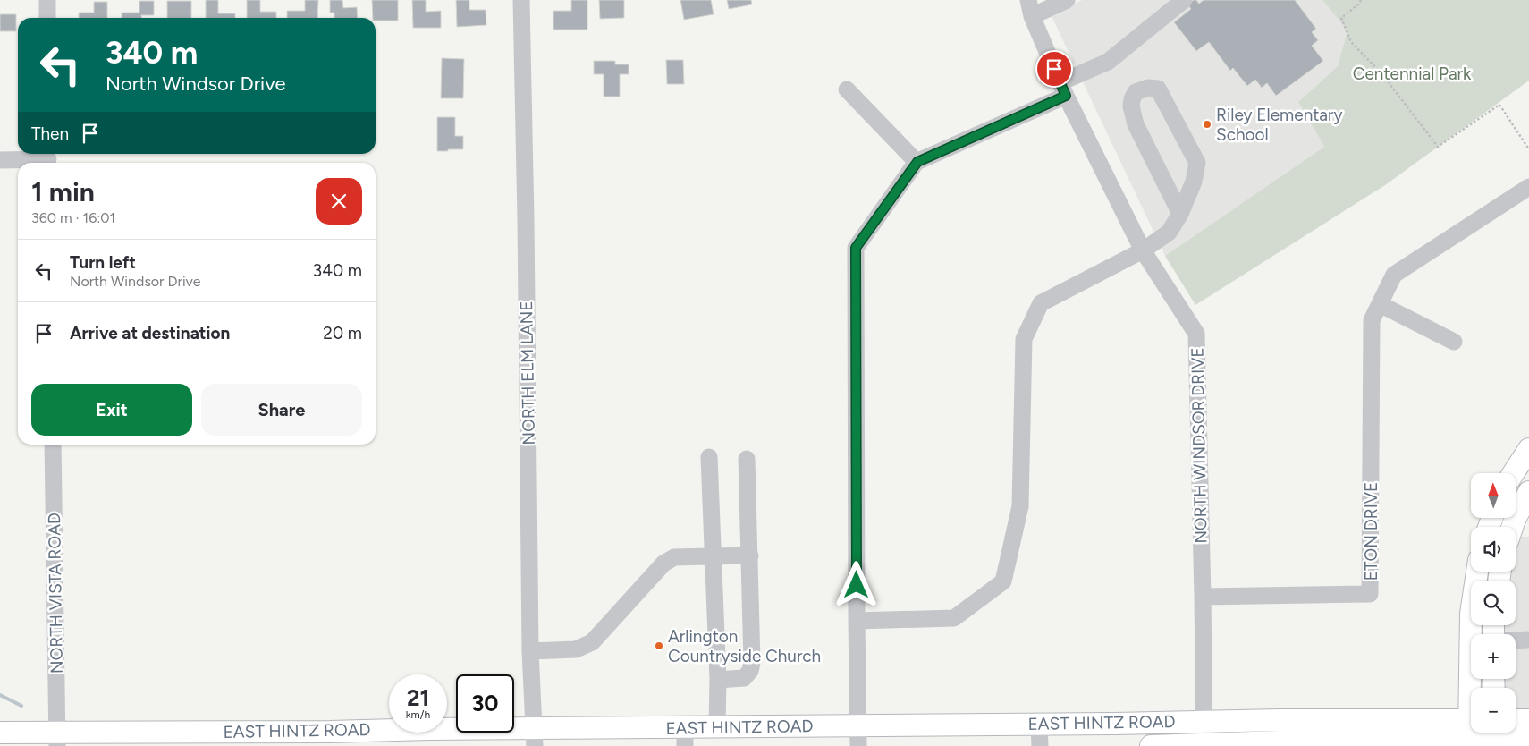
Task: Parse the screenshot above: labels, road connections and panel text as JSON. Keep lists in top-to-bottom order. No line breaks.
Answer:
{"streets":{"main road":["EAST HINTZ ROAD"],"street":["NORTH ELM LANE","NORTH WINDSOR DRIVE","ETON DRIVE","NORTH VISTA ROAD"]},"crossings":[["NORTH ELM LANE","EAST HINTZ ROAD"],["NORTH WINDSOR DRIVE","ETON DRIVE"],["NORTH WINDSOR DRIVE","EAST HINTZ ROAD"],["NORTH VISTA ROAD","EAST HINTZ ROAD"]],"parks":["Centennial Park"],"places":["Riley Elementary School","Arlington Countryside Church"],"north":"top","page":{"turn":["340 m","North Windsor Drive"],"then":"Then","heading":["1 min","360 m · 16:01"],"list":[{"name":"Turn left","note":"North Windsor Drive","value":"340 m"},{"name":"Arrive at destination","value":"20 m"}],"buttons":["Exit","Share"],"map_buttons":["+","−"],"speed":"21 km/h","limit":"30"}}
